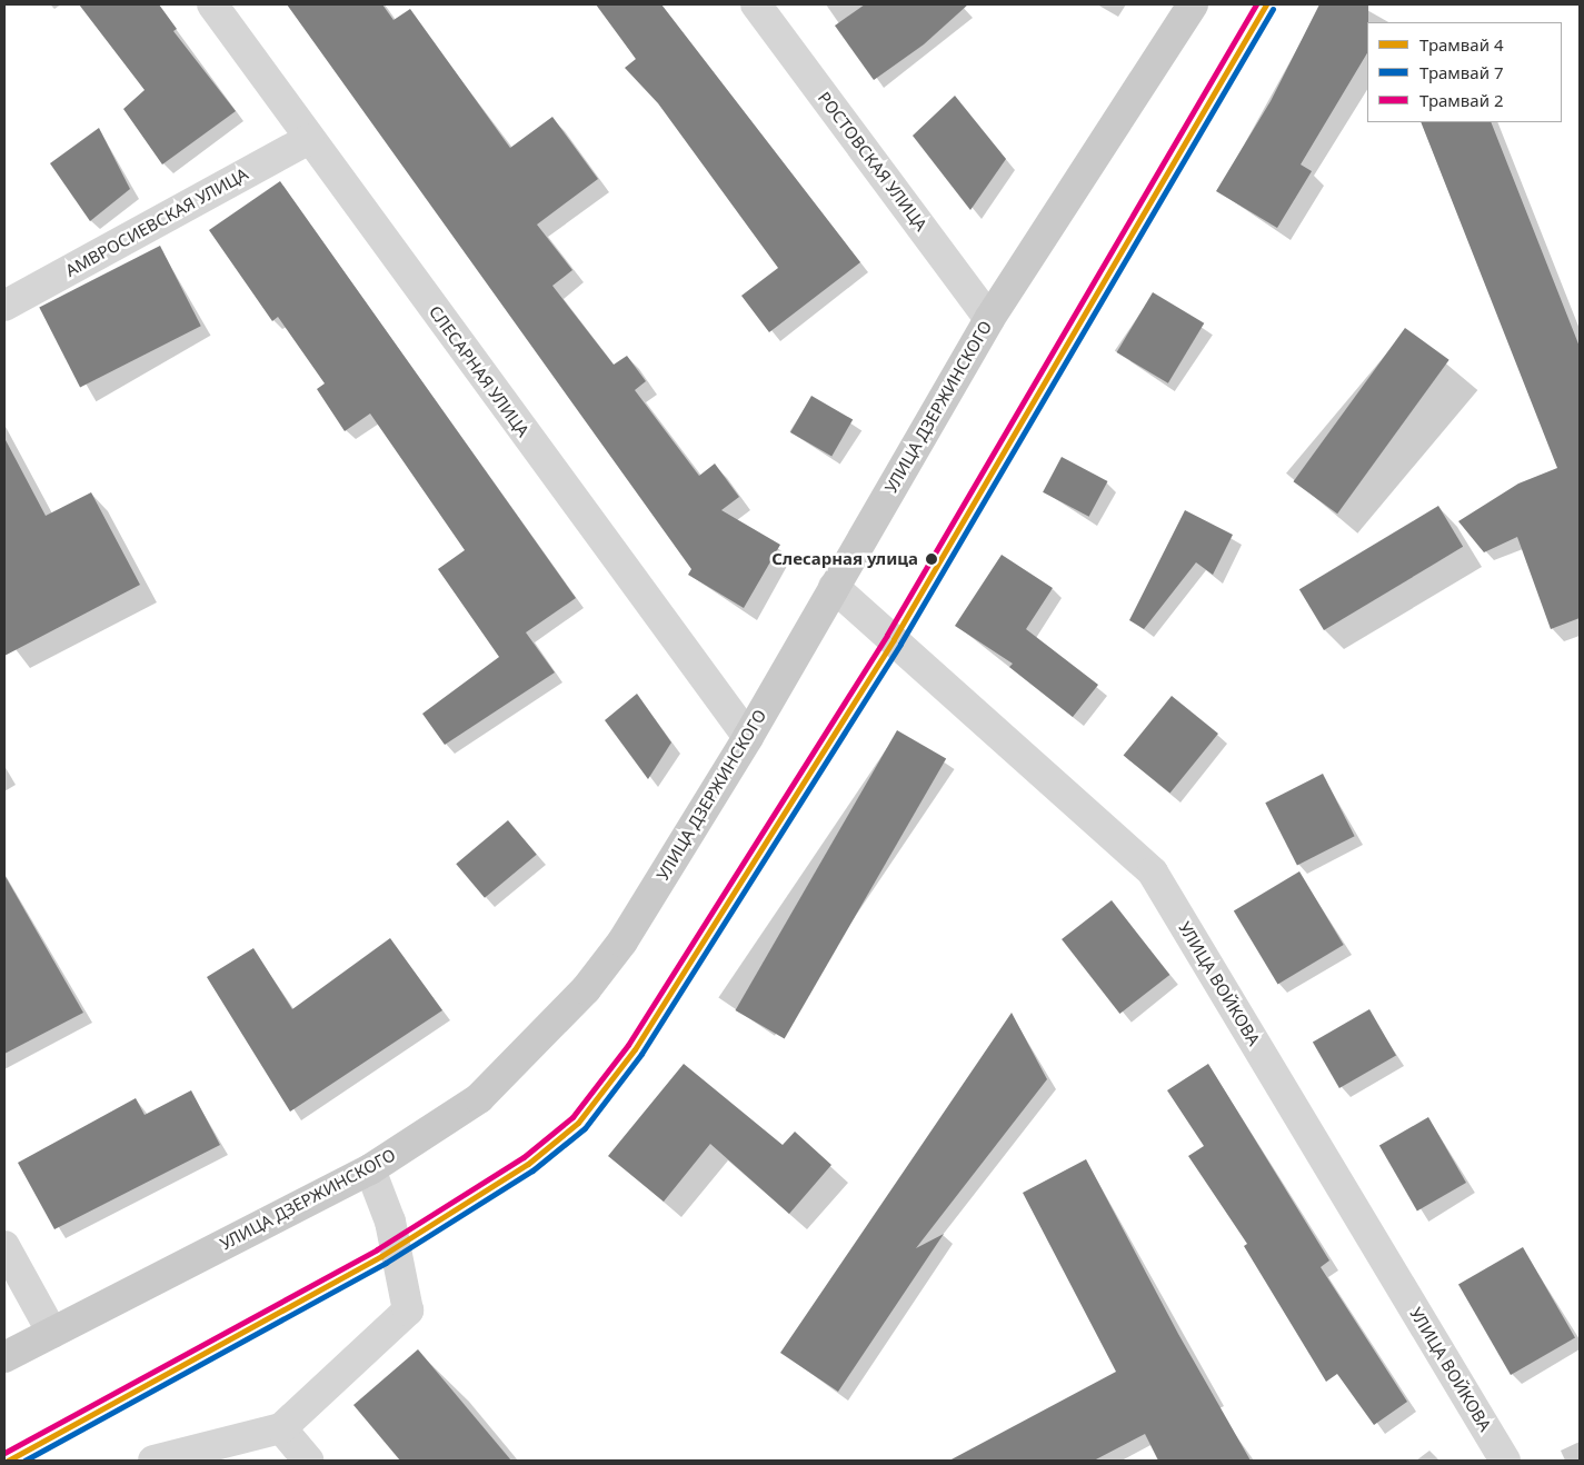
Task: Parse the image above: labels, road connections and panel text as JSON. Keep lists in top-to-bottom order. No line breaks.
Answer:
{"streets":{"main road":["УЛИЦА ДЗЕРЖИНСКОГО"],"street":["РОСТОВСКАЯ УЛИЦА","АМВРОСИЕВСКАЯ УЛИЦА","СЛЕСАРНАЯ УЛИЦА","УЛИЦА ВОЙКОВА"]},"crossings":[["РОСТОВСКАЯ УЛИЦА","УЛИЦА ДЗЕРЖИНСКОГО"],["АМВРОСИЕВСКАЯ УЛИЦА","СЛЕСАРНАЯ УЛИЦА"],["СЛЕСАРНАЯ УЛИЦА","УЛИЦА ДЗЕРЖИНСКОГО"],["УЛИЦА ДЗЕРЖИНСКОГО","УЛИЦА ВОЙКОВА"]],"places":["Слесарная улица"],"lines":["tram line 4","tram line 2","tram line 7"],"legend":["Трамвай 4","Трамвай 7","Трамвай 2"]}
